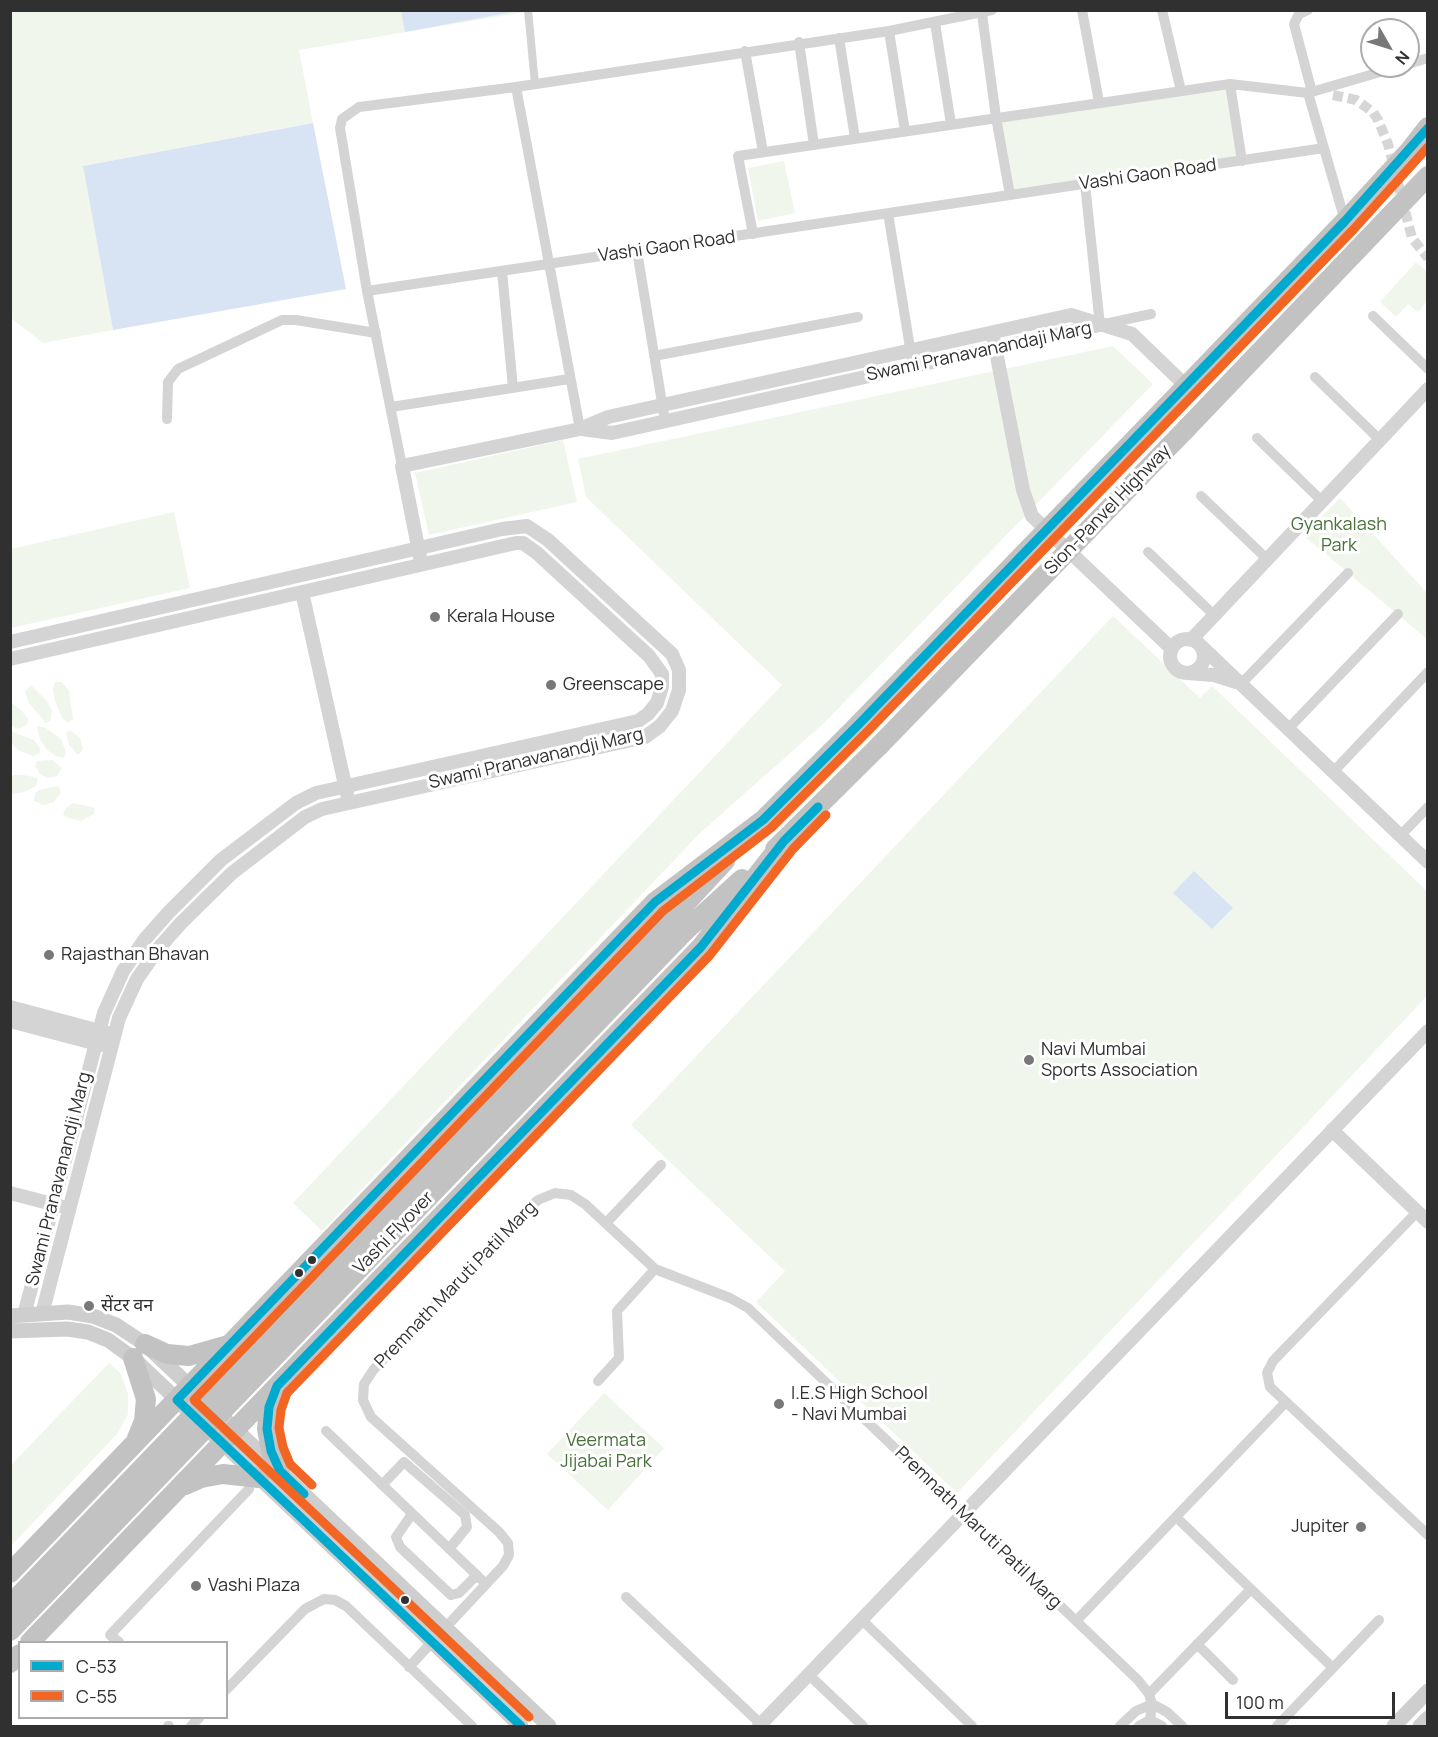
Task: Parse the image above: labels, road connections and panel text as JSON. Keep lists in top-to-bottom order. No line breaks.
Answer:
{"streets":{"highway":["Sion-Panvel Highway","Vashi Flyover"],"street":["Vashi Gaon Road","Swami Pranavanandaji Marg","Swami Pranavanandji Marg","Premnath Maruti Patil Marg"]},"crossings":[["Sion-Panvel Highway","Vashi Flyover"]],"parks":["Gyankalash Park","Veermata Jijabai Park"],"places":["Kerala House","Greenscape","Rajasthan Bhavan","Navi Mumbai Sports Association","सेंटर वन","I.E.S High School - Navi Mumbai","Jupiter","Vashi Plaza"],"lines":["transit line C-53","transit line C-55"],"legend":["C-53","C-55"],"scale_bar":"100 m","north":"bottom right"}
